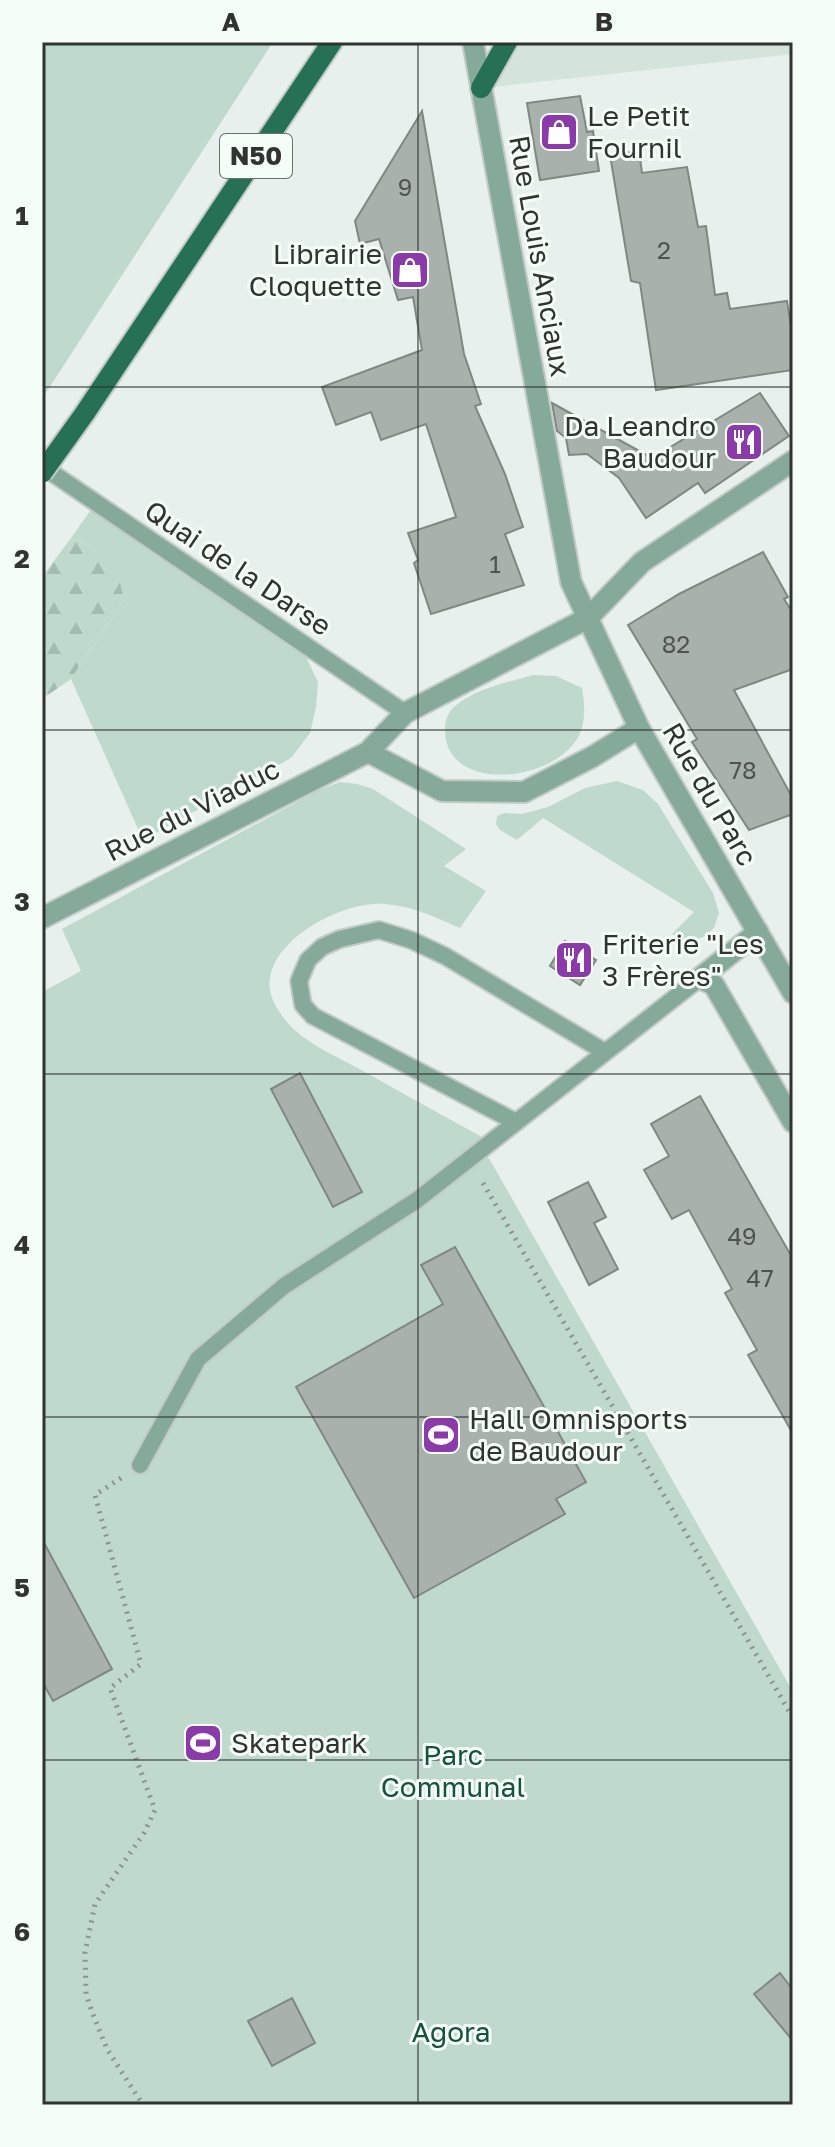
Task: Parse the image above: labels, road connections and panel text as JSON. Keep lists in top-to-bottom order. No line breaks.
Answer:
{"streets":{"main road":["N50"],"street":["Rue Louis Anciaux","Rue du Parc","Rue du Viaduc"],"lane":["Quai de la Darse"]},"crossings":[["Rue Louis Anciaux","Rue du Parc"],["Rue Louis Anciaux","Rue du Viaduc"],["Quai de la Darse","Rue du Viaduc"],["Rue du Parc","Rue du Viaduc"]],"parks":["Parc Communal","Agora"],"places":{"shop":["Le Petit Fournil","Librairie Cloquette"],"restaurant":["Da Leandro Baudour","Friterie \"Les 3 Frères\""],"sports":["Hall Omnisports de Baudour","Skatepark"]},"house_numbers":["9","2","1","82","78","49","47"],"grid":{"columns":["A","B"],"rows":["1","2","3","4","5","6"]}}
